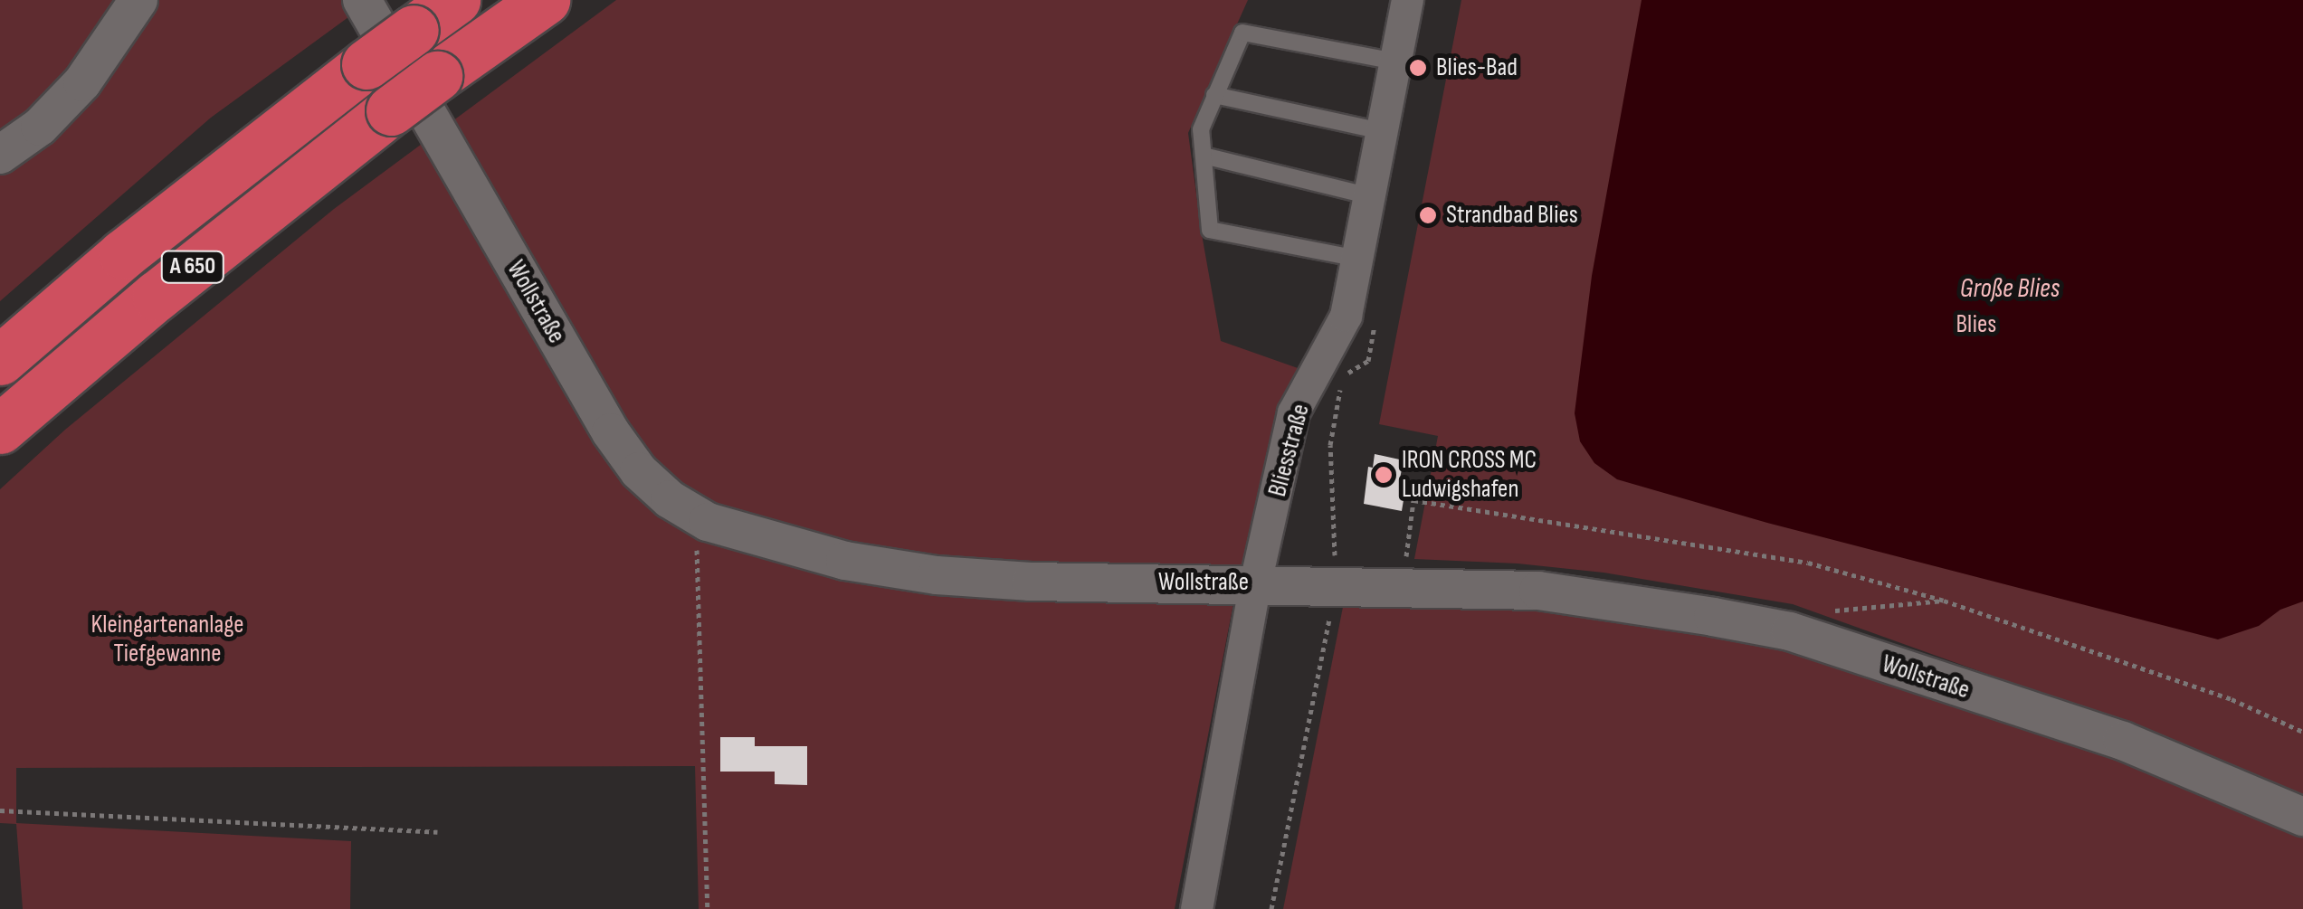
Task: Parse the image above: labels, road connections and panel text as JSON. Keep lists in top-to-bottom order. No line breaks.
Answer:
{"streets":{"highway":["A 650"],"street":["Wollstraße","Bliesstraße"]},"crossings":[["Wollstraße","Bliesstraße"]],"water":["Große Blies"],"parks":["Blies","Kleingartenanlage Tiefgewanne"],"places":["Blies-Bad","Strandbad Blies","IRON CROSS MC Ludwigshafen"]}
